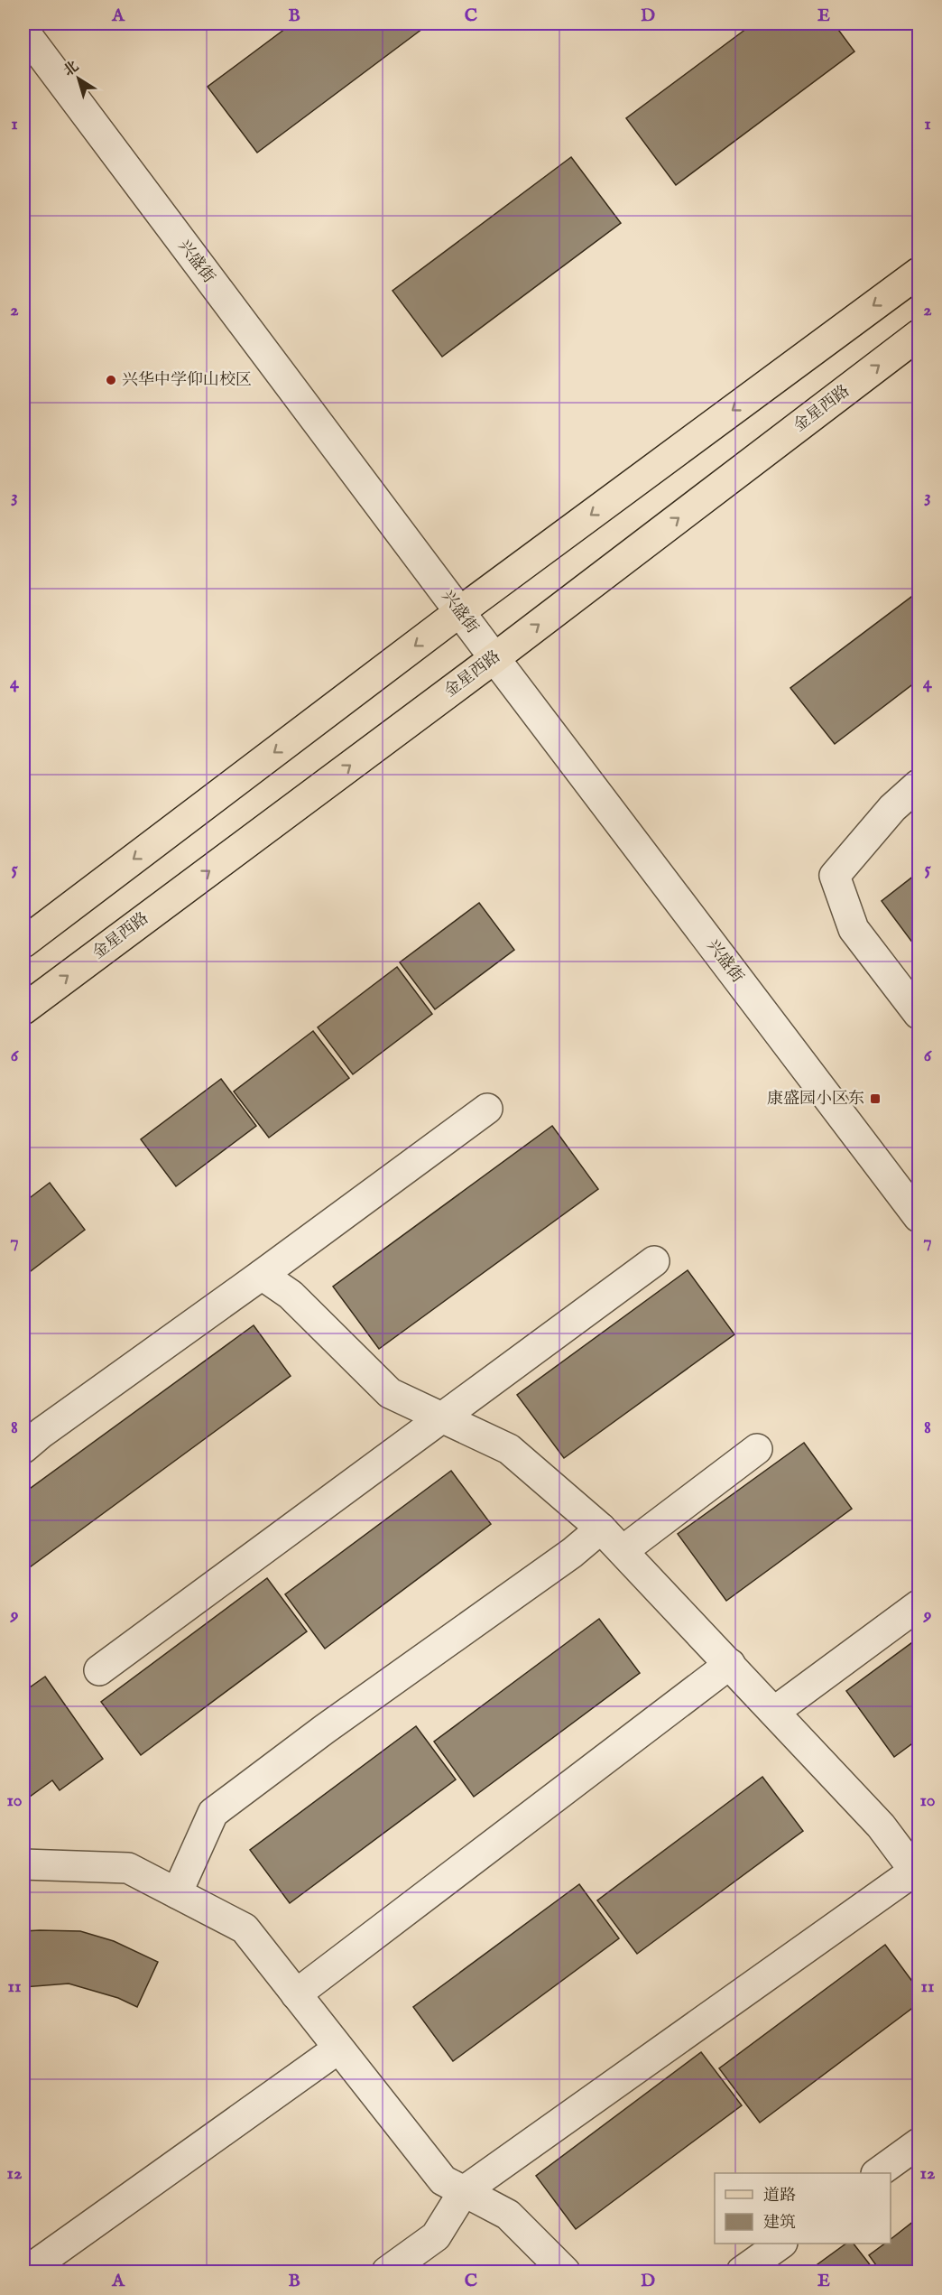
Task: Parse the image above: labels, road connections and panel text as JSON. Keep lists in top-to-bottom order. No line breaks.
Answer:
{"streets":{"main road":["金星西路"],"street":["兴盛街"]},"crossings":[["兴盛街","金星西路"]],"places":{"other":["兴华中学仰山校区"],"transit":["康盛园小区东"]},"legend":["道路","建筑"],"north":"top left","grid":{"columns":["A","B","C","D","E"],"rows":["1","2","3","4","5","6","7","8","9","10","11","12"]}}
